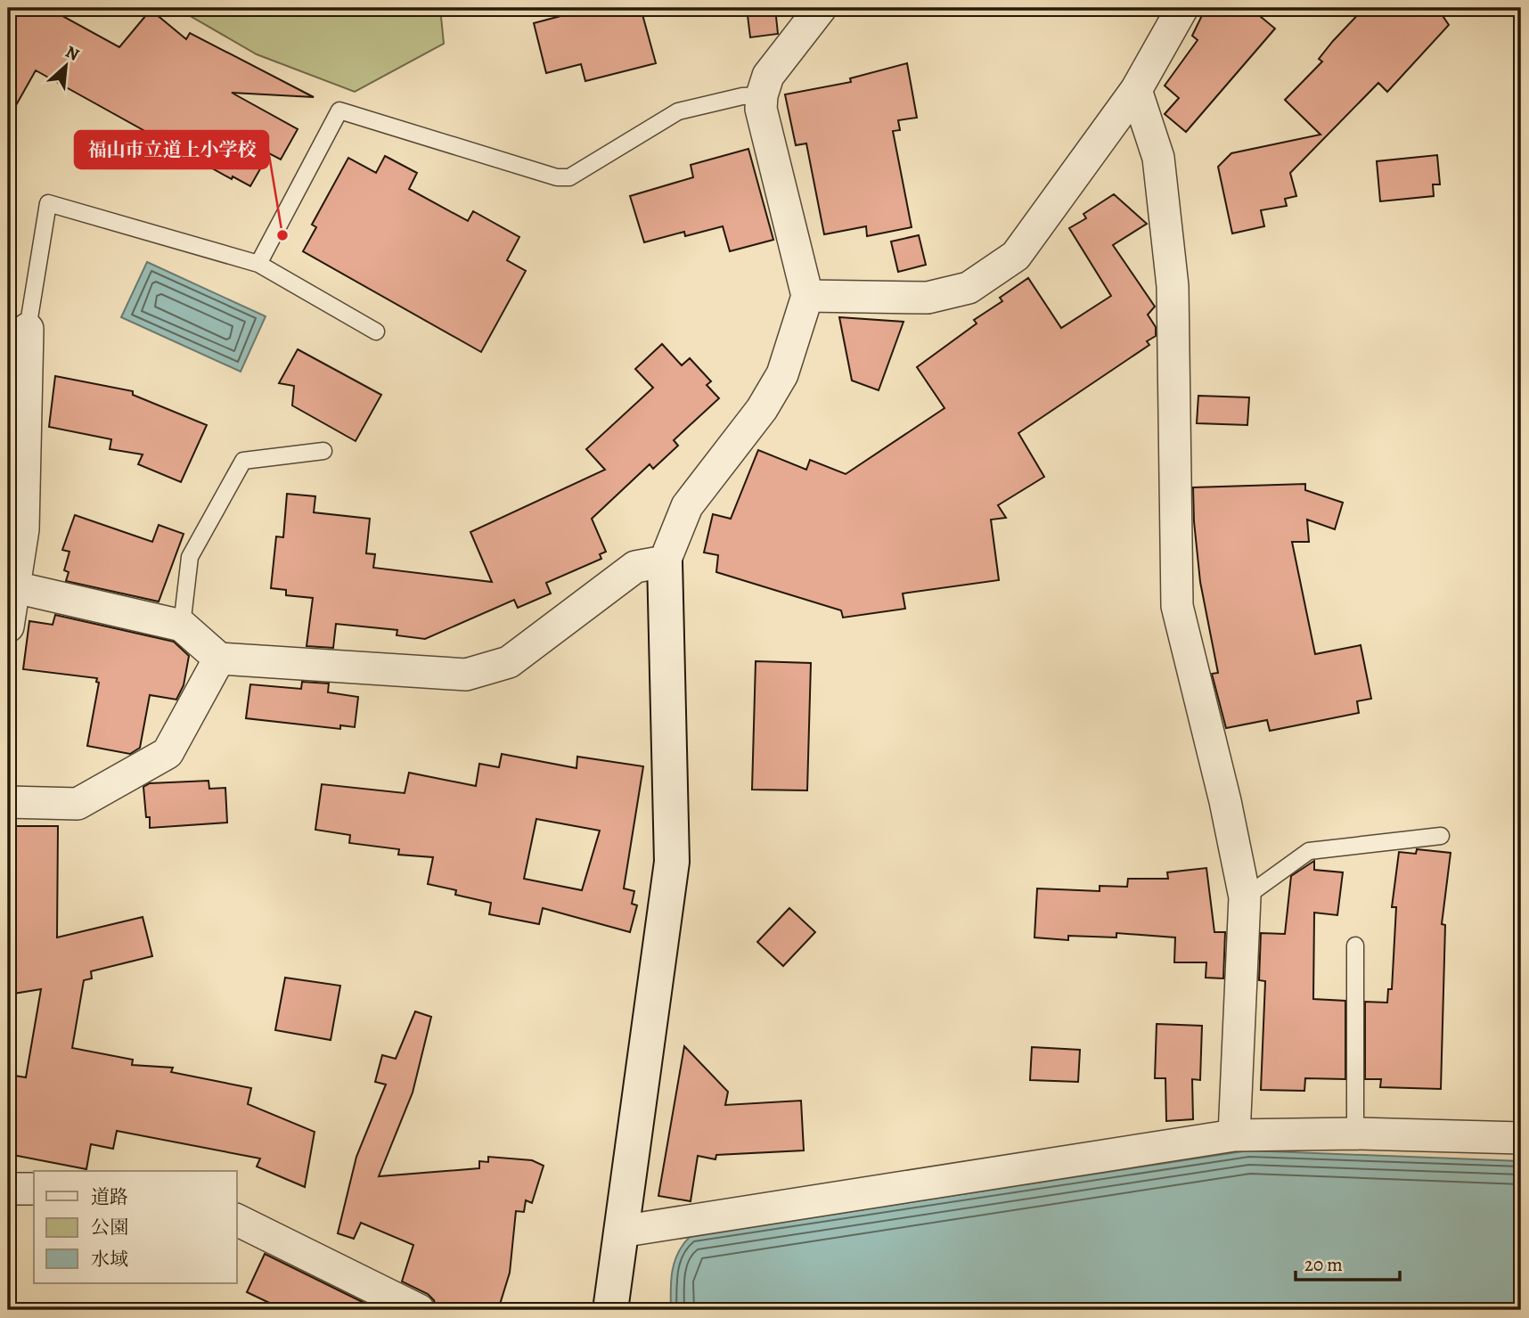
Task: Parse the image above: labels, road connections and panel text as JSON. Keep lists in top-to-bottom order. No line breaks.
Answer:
{"places":["福山市立道上小学校"],"legend":["道路","公園","水域"],"scale_bar":"20 m","north":"top right"}
